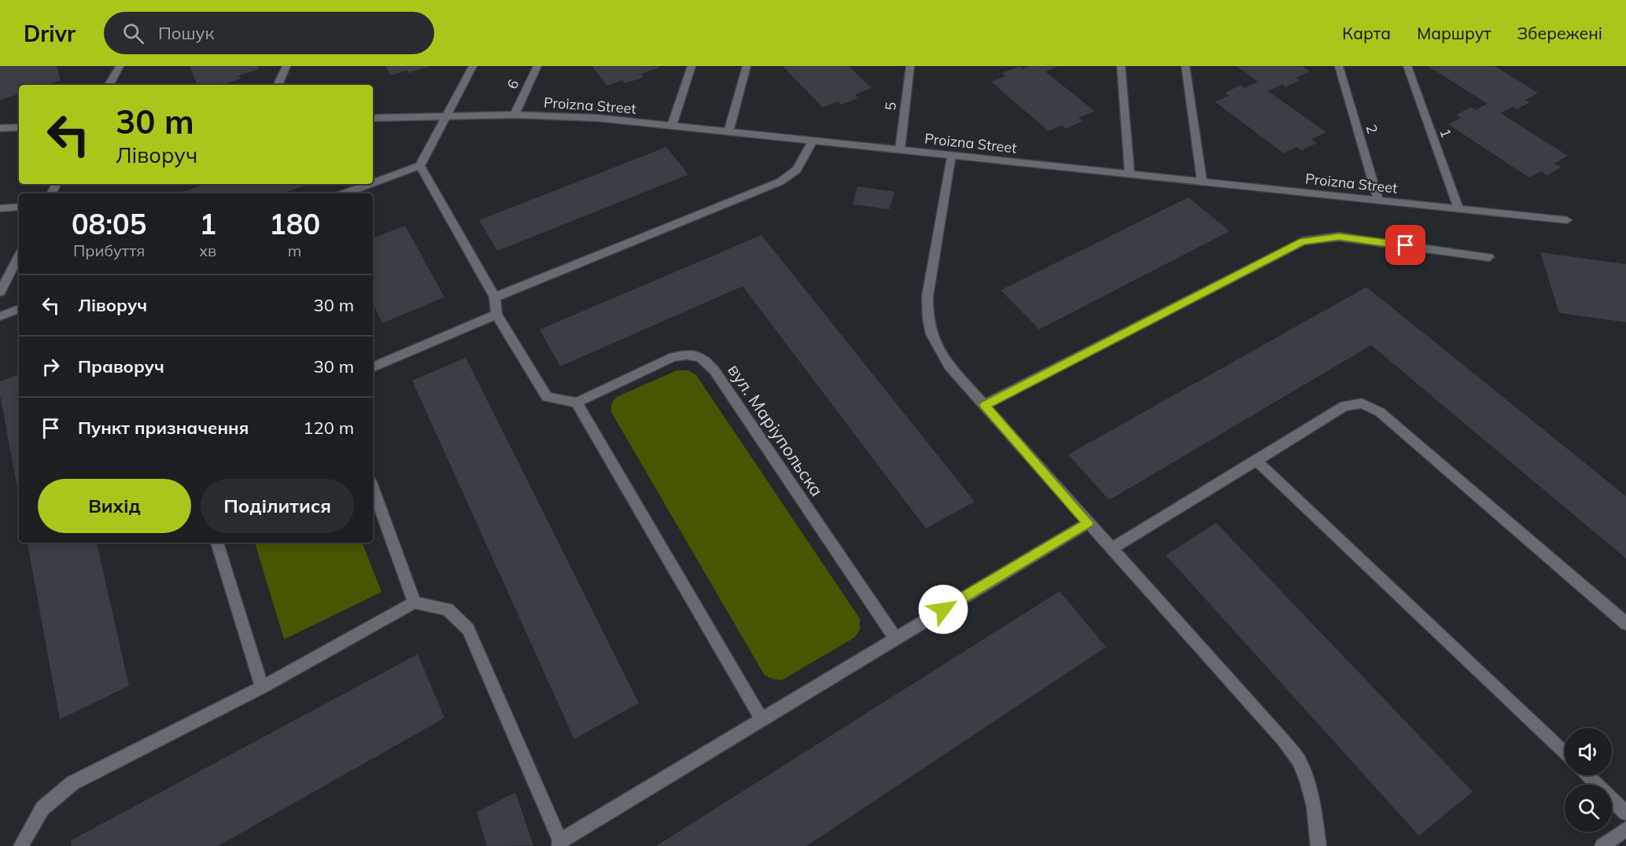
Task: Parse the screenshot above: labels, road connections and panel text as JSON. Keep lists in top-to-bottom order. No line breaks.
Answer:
{"streets":{"street":["6","Proizna Street","5","2","1","вул. Маріупольска"]},"crossings":[["6","Proizna Street"],["Proizna Street","5"],["Proizna Street","2"],["Proizna Street","1"]],"page":{"header":"Drivr","search":"Пошук","nav":["Карта","Маршрут","Збережені"],"turn":["30 m","Ліворуч"],"eta":["08:05","Прибуття","1","хв","180","m"],"list":[{"name":"Ліворуч","value":"30 m"},{"name":"Праворуч","value":"30 m"},{"name":"Пункт призначення","value":"120 m"}],"buttons":["Вихід","Поділитися"]}}
